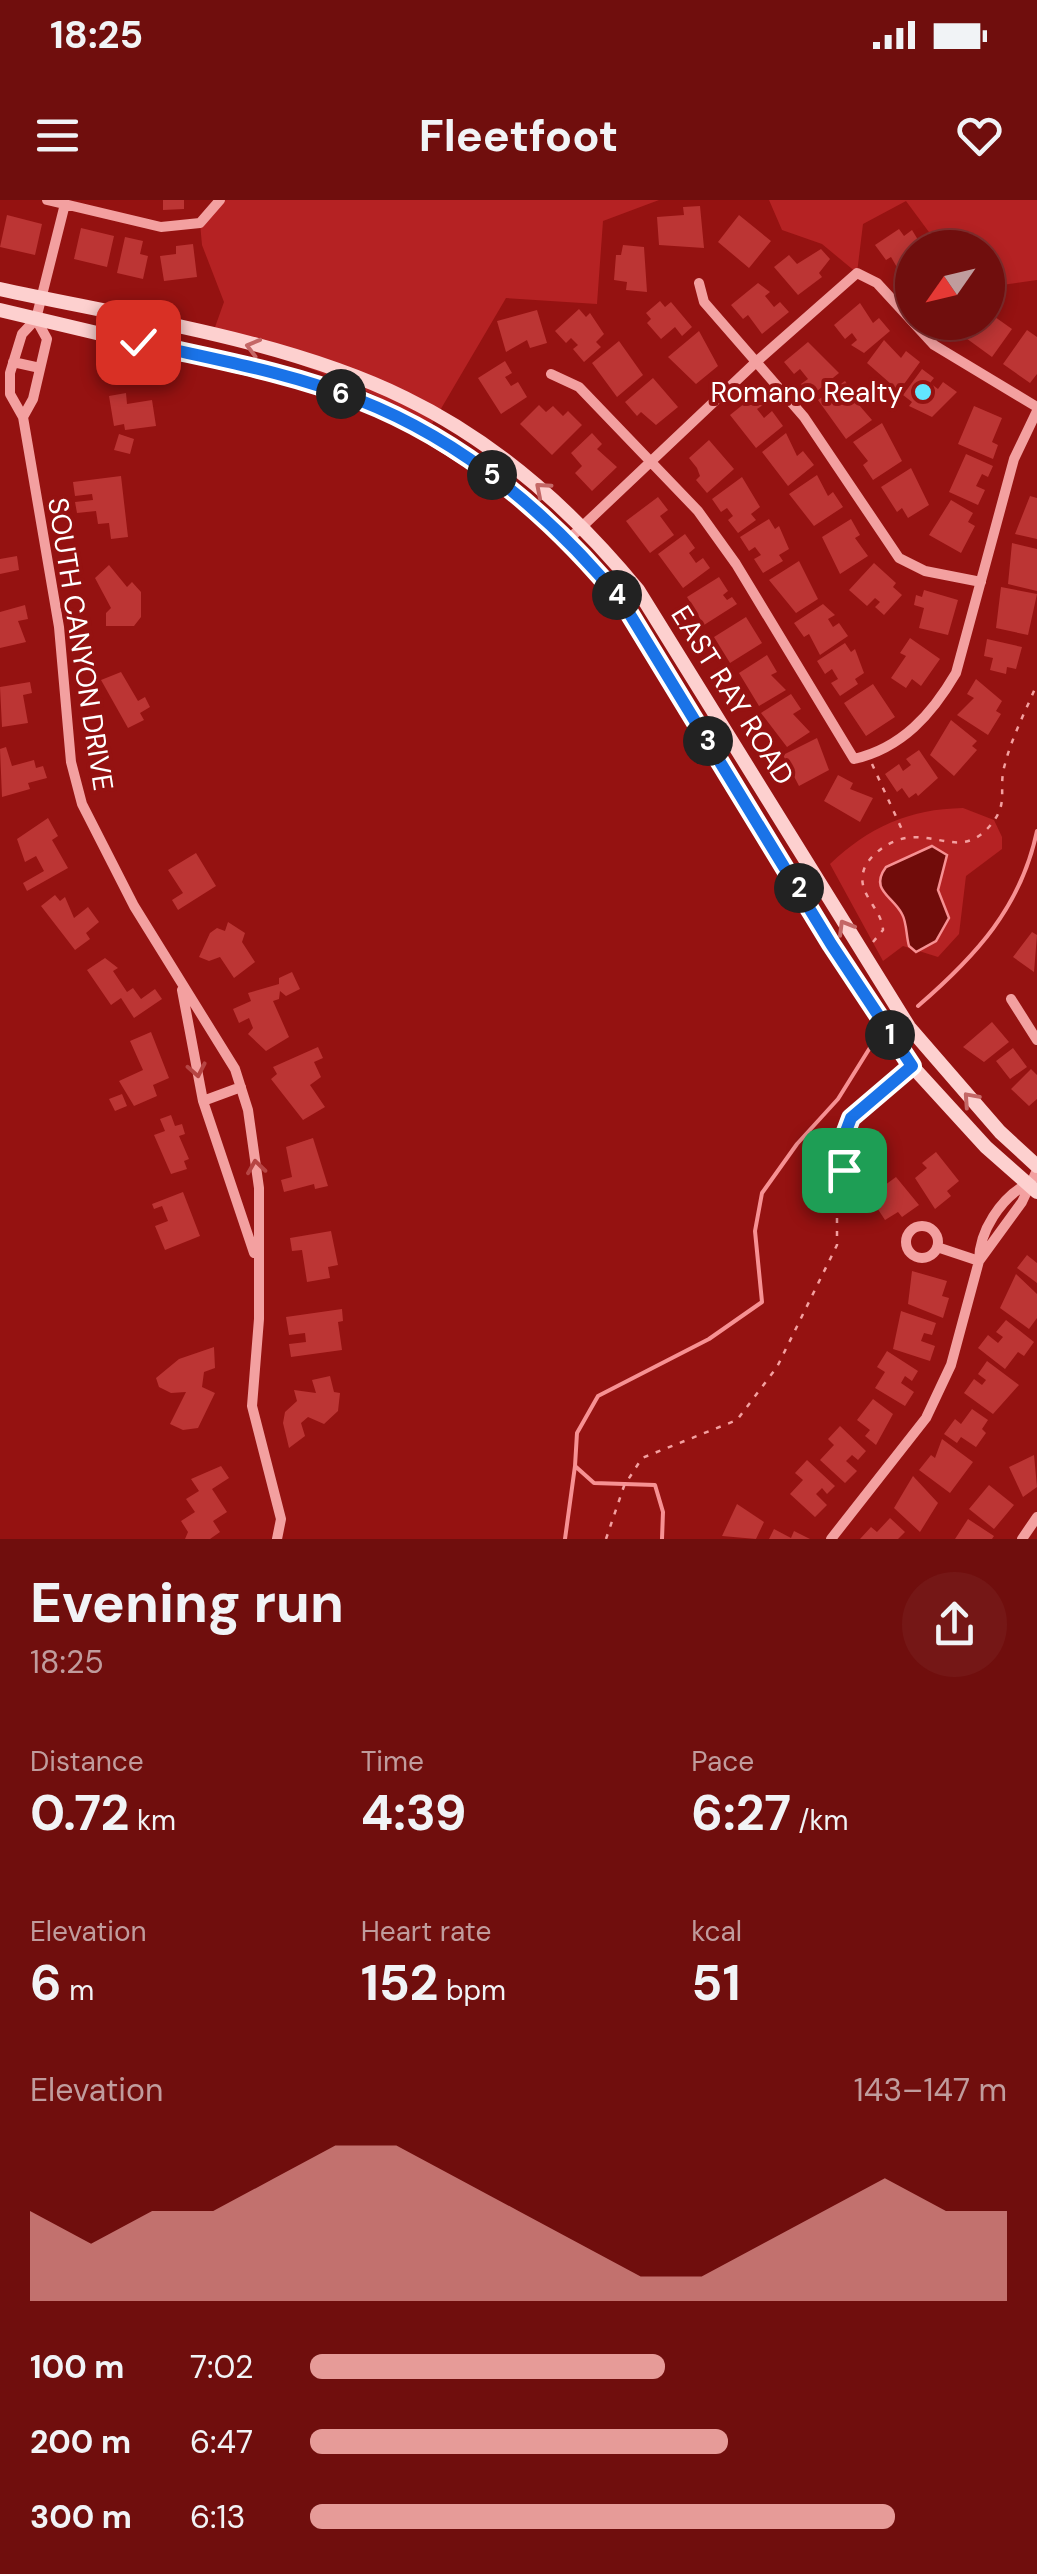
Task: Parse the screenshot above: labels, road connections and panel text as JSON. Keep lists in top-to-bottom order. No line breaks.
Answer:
{"streets":{"main road":["EAST RAY ROAD"],"street":["SOUTH CANYON DRIVE"]},"crossings":[["SOUTH CANYON DRIVE","EAST RAY ROAD"]],"places":["Romano Realty"],"north":"bottom left","page":{"status":"18:25","header":"Fleetfoot","pins":["6","5","4","3","2","1"],"heading":["Evening run","18:25"],"stats":[["Distance","0.72 km"],["Time","4:39"],["Pace","6:27 /km"],["Elevation","6 m"],["Heart rate","152 bpm"],["kcal","51"]],"chart":["Elevation","143–147 m"],"list":[{"name":"100 m","note":"7:02"},{"name":"200 m","note":"6:47"},{"name":"300 m","note":"6:13"}]}}
